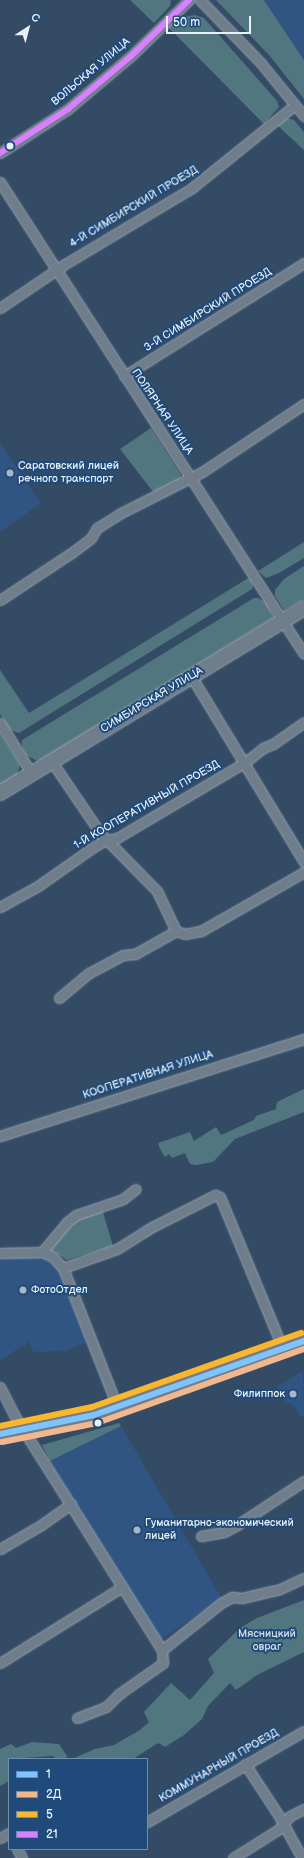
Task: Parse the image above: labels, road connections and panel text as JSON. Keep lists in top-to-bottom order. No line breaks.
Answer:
{"streets":{"main road":["СИМБИРСКАЯ УЛИЦА"],"street":["ВОЛЬСКАЯ УЛИЦА","4-Й СИМБИРСКИЙ ПРОЕЗД","3-Й СИМБИРСКИЙ ПРОЕЗД","ПОЛЯРНАЯ УЛИЦА","1-Й КООПЕРАТИВНЫЙ ПРОЕЗД","КООПЕРАТИВНАЯ УЛИЦА","КОММУНАРНЫЙ ПРОЕЗД"]},"crossings":[["4-Й СИМБИРСКИЙ ПРОЕЗД","ПОЛЯРНАЯ УЛИЦА"],["3-Й СИМБИРСКИЙ ПРОЕЗД","ПОЛЯРНАЯ УЛИЦА"],["ПОЛЯРНАЯ УЛИЦА","СИМБИРСКАЯ УЛИЦА"]],"parks":["Мясницкий овраг"],"places":["Саратовский лицей речного транспорт","ФотоОтдел","Филиппок","Гуманитарно-экономический лицей"],"lines":["transit line 21","transit line 5","transit line 1","transit line 2Д"],"legend":["1","2Д","5","21"],"scale_bar":"50 m","north":"top right"}
